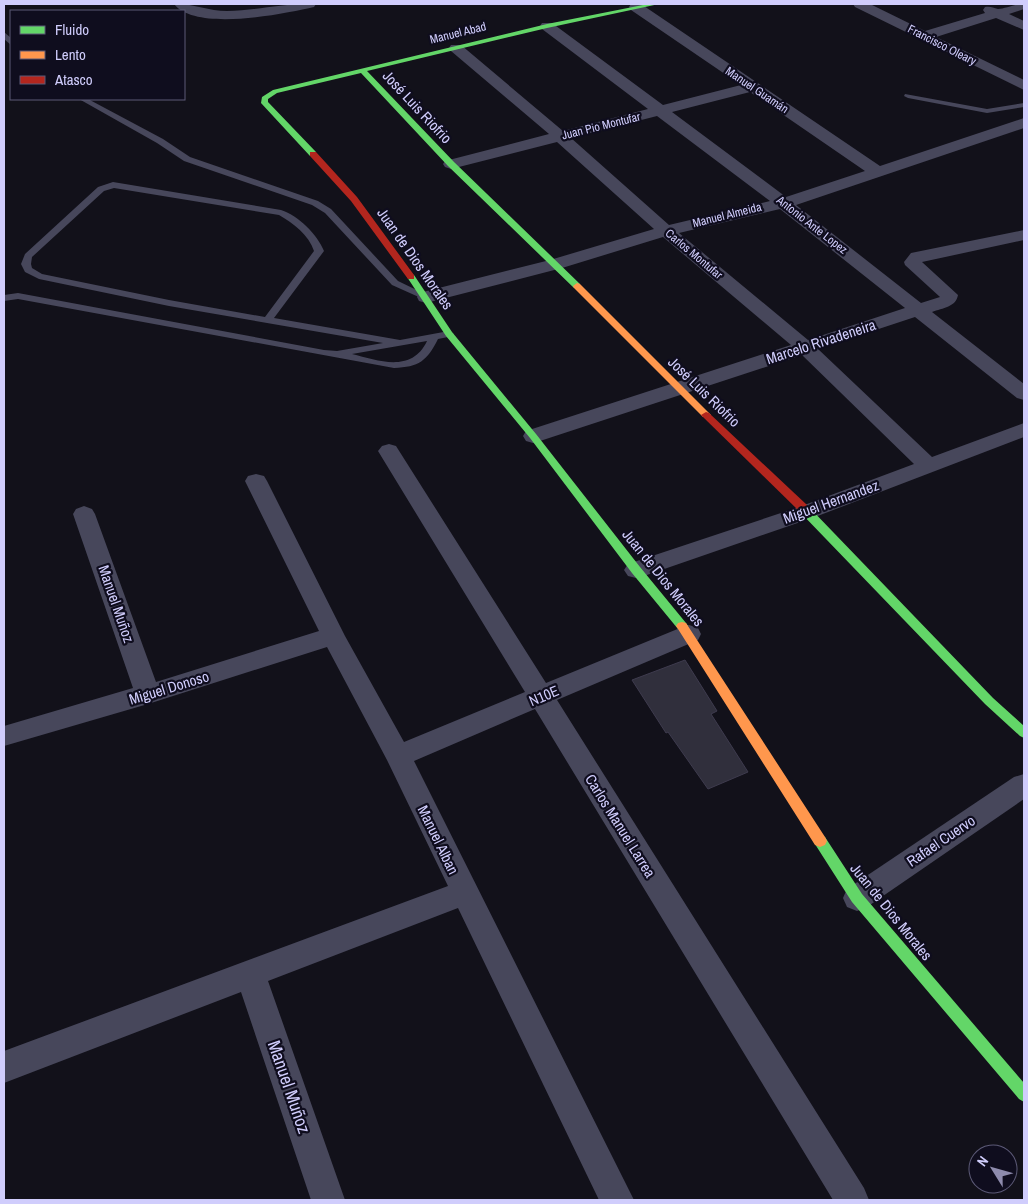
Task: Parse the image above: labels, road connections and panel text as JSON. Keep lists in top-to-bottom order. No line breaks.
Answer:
{"streets":{"street":["Manuel Abad","Francisco Oleary","Manuel Guamán","José Luis Riofrio","Juan Pio Montufar","Manuel Almeida","Antonio Ante Lopez","Carlos Montufar","Juan de Dios Morales","Marcelo Rivadeneira","Miguel Hernandez","Manuel Muñoz","Miguel Donoso","N10E","Carlos Manuel Larrea","Manuel Alban","Rafael Cuervo"]},"crossings":[["Manuel Abad","Manuel Guamán"],["Manuel Abad","José Luis Riofrio"],["Manuel Abad","Antonio Ante Lopez"],["Manuel Abad","Carlos Montufar"],["Manuel Abad","Juan de Dios Morales"],["Manuel Guamán","Juan Pio Montufar"],["Manuel Guamán","Manuel Almeida"],["José Luis Riofrio","Juan Pio Montufar"],["José Luis Riofrio","Manuel Almeida"],["José Luis Riofrio","Marcelo Rivadeneira"],["José Luis Riofrio","Miguel Hernandez"],["Juan Pio Montufar","Antonio Ante Lopez"],["Juan Pio Montufar","Carlos Montufar"],["Manuel Almeida","Antonio Ante Lopez"],["Manuel Almeida","Carlos Montufar"],["Manuel Almeida","Juan de Dios Morales"],["Antonio Ante Lopez","Marcelo Rivadeneira"],["Carlos Montufar","Marcelo Rivadeneira"],["Carlos Montufar","Miguel Hernandez"],["Juan de Dios Morales","Marcelo Rivadeneira"],["Juan de Dios Morales","Miguel Hernandez"],["Juan de Dios Morales","N10E"],["Juan de Dios Morales","Rafael Cuervo"],["Manuel Muñoz","Miguel Donoso"],["Miguel Donoso","Manuel Alban"],["N10E","Carlos Manuel Larrea"],["N10E","Manuel Alban"]],"legend":["Fluido","Lento","Atasco"],"north":"top left"}
